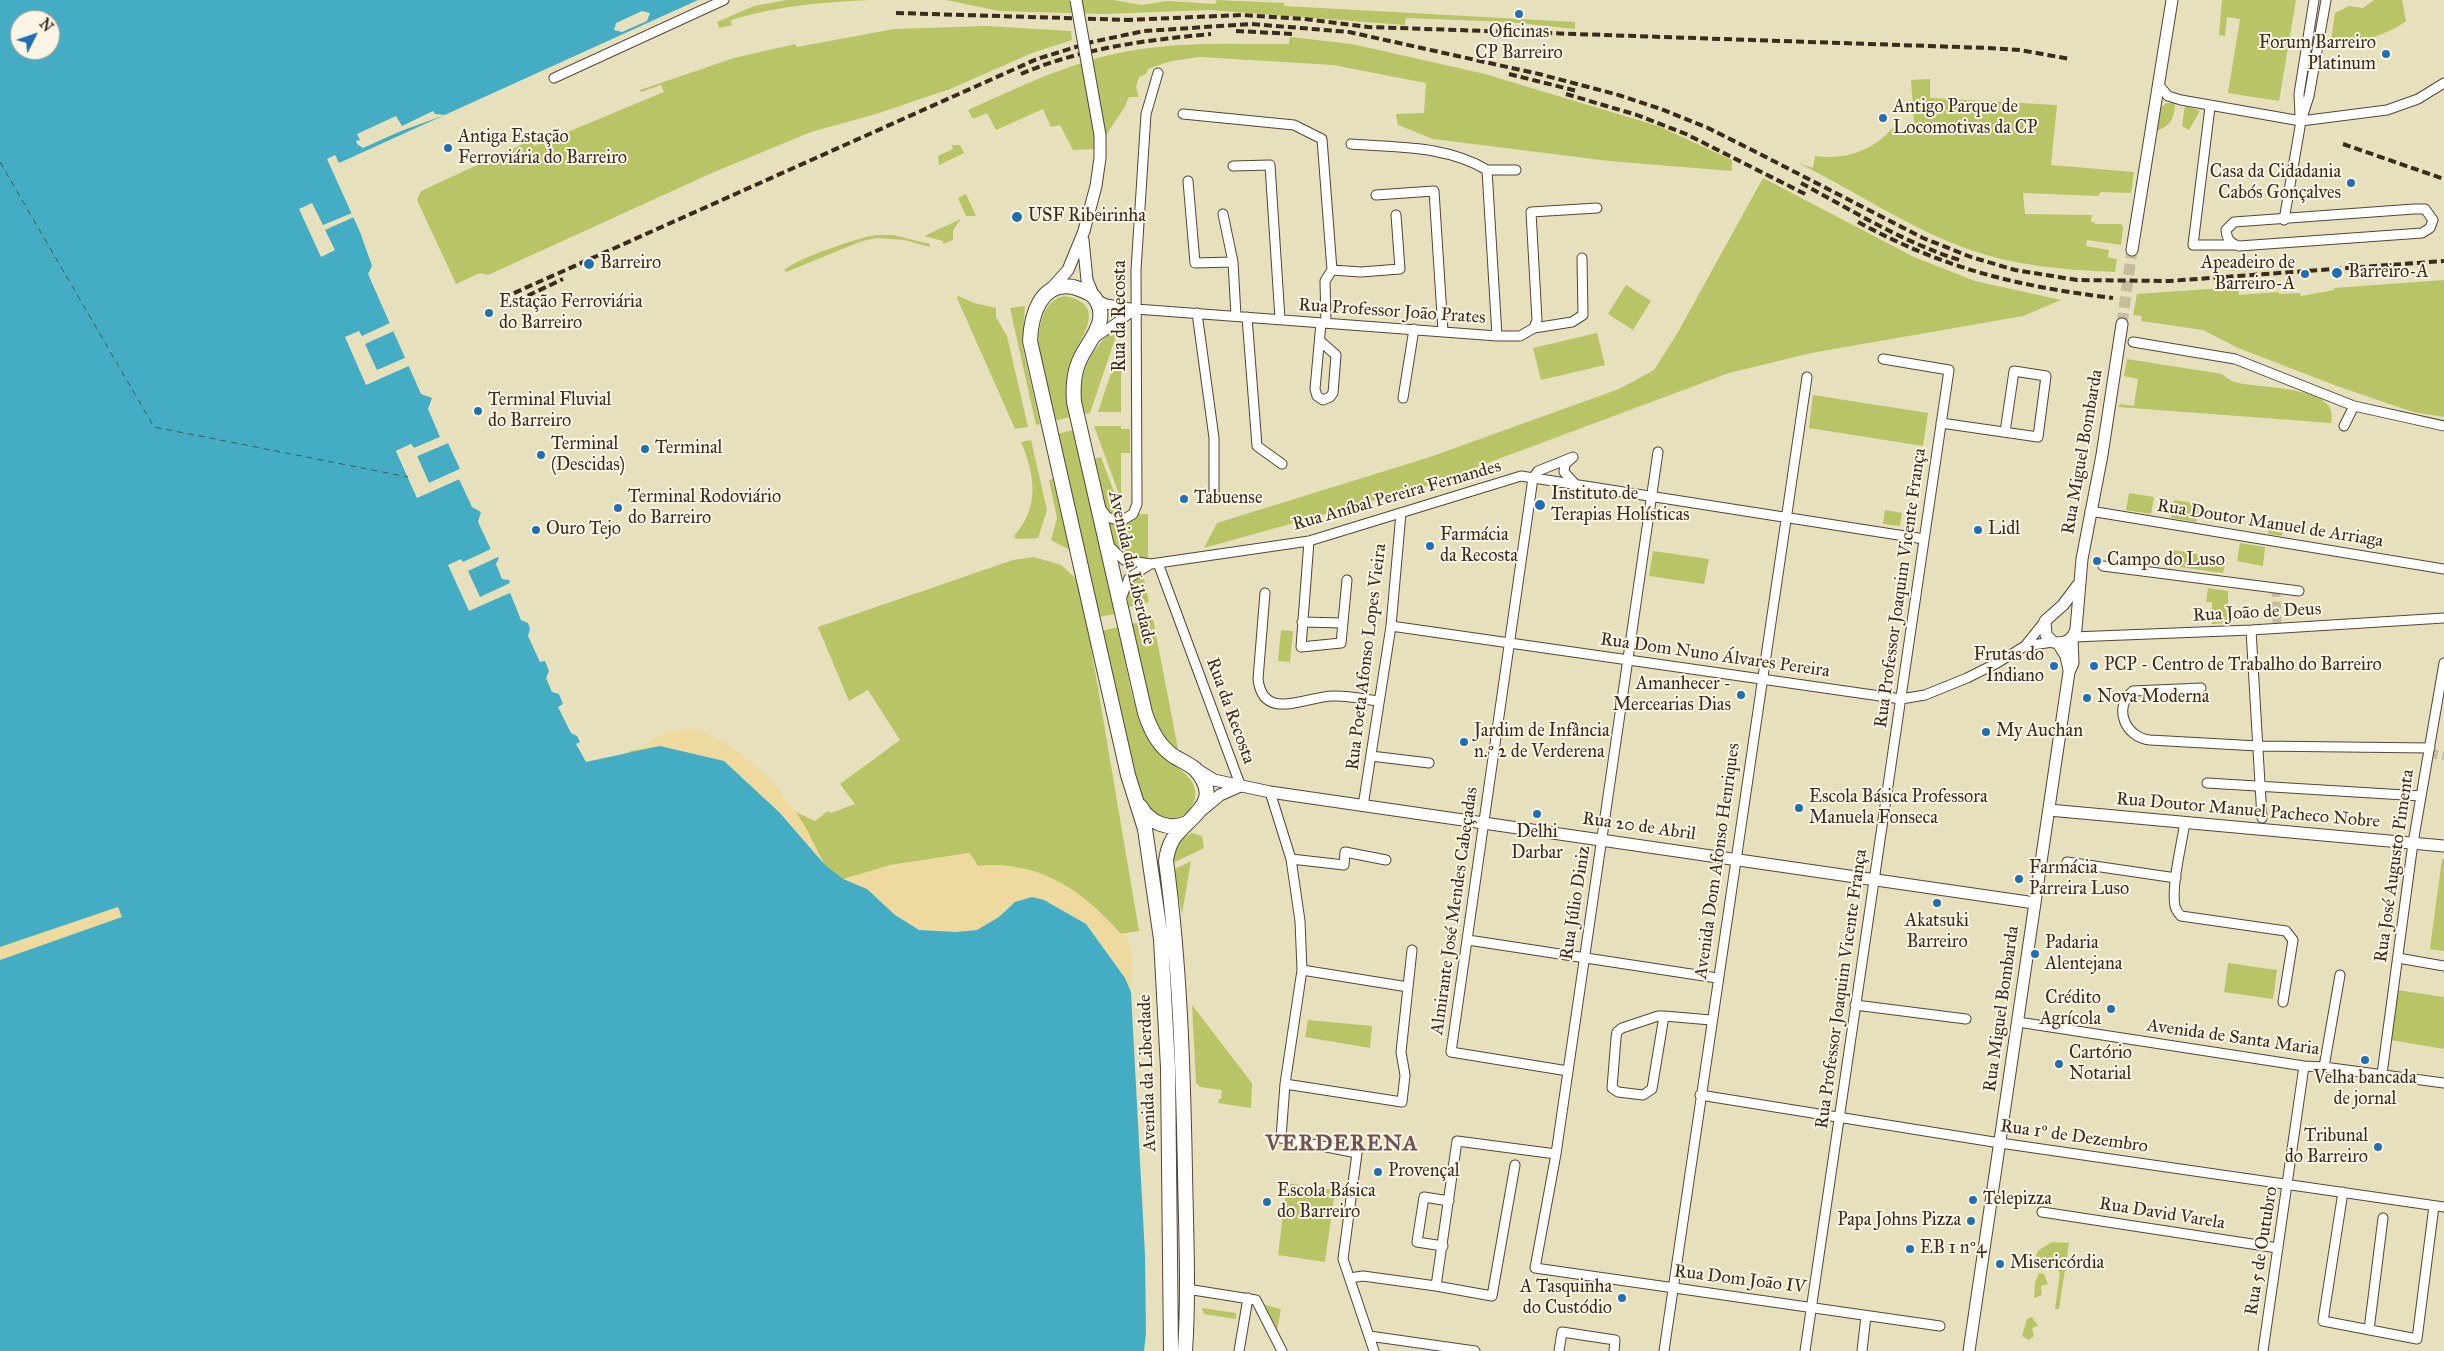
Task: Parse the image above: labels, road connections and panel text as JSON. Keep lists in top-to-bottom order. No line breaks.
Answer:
{"streets":{"main road":["Avenida da Liberdade"],"street":["Rua Professor João Prates","Rua da Recosta","Rua Miguel Bombarda","Rua Aníbal Pereira Fernandes","Rua Doutor Manuel de Arriaga","Rua Professor Joaquim Vicente França","Rua João de Deus","Rua Dom Nuno Álvares Pereira","Rua Poeta Afonso Lopes Vieira","Rua Doutor Manuel Pacheco Nobre","Rua 20 de Abril","Avenida Dom Afonso Henriques","Rua José Augusto Pimenta","Rua Júlio Diniz","Almirante José Mendes Cabeçadas","Avenida de Santa Maria","Rua 1º de Dezembro","Rua David Varela","Rua 5 de Outubro","Rua Dom João IV"]},"crossings":[["Rua Professor João Prates","Rua da Recosta"],["Rua Professor João Prates","Avenida da Liberdade"],["Rua da Recosta","Rua Aníbal Pereira Fernandes"],["Rua da Recosta","Avenida da Liberdade"],["Rua da Recosta","Rua 20 de Abril"],["Rua Miguel Bombarda","Rua Doutor Manuel de Arriaga"],["Rua Miguel Bombarda","Rua João de Deus"],["Rua Miguel Bombarda","Rua Dom Nuno Álvares Pereira"],["Rua Miguel Bombarda","Rua Doutor Manuel Pacheco Nobre"],["Rua Miguel Bombarda","Rua 20 de Abril"],["Rua Miguel Bombarda","Avenida de Santa Maria"],["Rua Miguel Bombarda","Rua 1º de Dezembro"],["Rua Aníbal Pereira Fernandes","Rua Professor Joaquim Vicente França"],["Rua Aníbal Pereira Fernandes","Rua Poeta Afonso Lopes Vieira"],["Rua Aníbal Pereira Fernandes","Avenida Dom Afonso Henriques"],["Rua Aníbal Pereira Fernandes","Rua Júlio Diniz"],["Rua Aníbal Pereira Fernandes","Almirante José Mendes Cabeçadas"],["Avenida da Liberdade","Rua 20 de Abril"],["Rua Professor Joaquim Vicente França","Rua Dom Nuno Álvares Pereira"],["Rua Professor Joaquim Vicente França","Rua 20 de Abril"],["Rua Professor Joaquim Vicente França","Rua 1º de Dezembro"],["Rua Professor Joaquim Vicente França","Rua Dom João IV"],["Rua João de Deus","Rua Dom Nuno Álvares Pereira"],["Rua Dom Nuno Álvares Pereira","Rua Poeta Afonso Lopes Vieira"],["Rua Dom Nuno Álvares Pereira","Avenida Dom Afonso Henriques"],["Rua Dom Nuno Álvares Pereira","Rua Júlio Diniz"],["Rua Dom Nuno Álvares Pereira","Almirante José Mendes Cabeçadas"],["Rua Poeta Afonso Lopes Vieira","Rua 20 de Abril"],["Rua Doutor Manuel Pacheco Nobre","Rua José Augusto Pimenta"],["Rua 20 de Abril","Avenida Dom Afonso Henriques"],["Rua 20 de Abril","Rua Júlio Diniz"],["Rua 20 de Abril","Almirante José Mendes Cabeçadas"],["Avenida Dom Afonso Henriques","Rua 1º de Dezembro"],["Avenida Dom Afonso Henriques","Rua Dom João IV"],["Rua José Augusto Pimenta","Avenida de Santa Maria"],["Rua Júlio Diniz","Almirante José Mendes Cabeçadas"],["Rua Júlio Diniz","Rua Dom João IV"],["Avenida de Santa Maria","Rua 5 de Outubro"],["Rua 1º de Dezembro","Rua 5 de Outubro"],["Rua David Varela","Rua 5 de Outubro"]],"districts":["VERDERENA"],"places":["Oficinas CP Barreiro","Forum Barreiro Platinum","Antigo Parque de Locomotivas da CP","Antiga Estação Ferroviária do Barreiro","Casa da Cidadania Cabós Gonçalves","USF Ribeirinha","Barreiro","Barreiro-A","Apeadeiro de Barreiro-A","Estação Ferroviária do Barreiro","Terminal Fluvial do Barreiro","Terminal","Terminal (Descidas)","Tabuense","Instituto de Terapias Holísticas","Terminal Rodoviário do Barreiro","Ouro Tejo","Lidl","Farmácia da Recosta","Campo do Luso","Frutas do Indiano","PCP - Centro de Trabalho do Barreiro","Amanhecer - Mercearias Dias","Nova Moderna","My Auchan","Jardim de Infância n.º 2 de Verderena","Escola Básica Professora Manuela Fonseca","Delhi Darbar","Farmácia Parreira Luso","Akatsuki Barreiro","Padaria Alentejana","Crédito Agrícola","Velha bancada de jornal","Cartório Notarial","Tribunal do Barreiro","Provençal","Telepizza","Escola Básica do Barreiro","Papa Johns Pizza","EB 1 nº4","Misericórdia","A Tasquinha do Custódio"],"north":"top right"}
